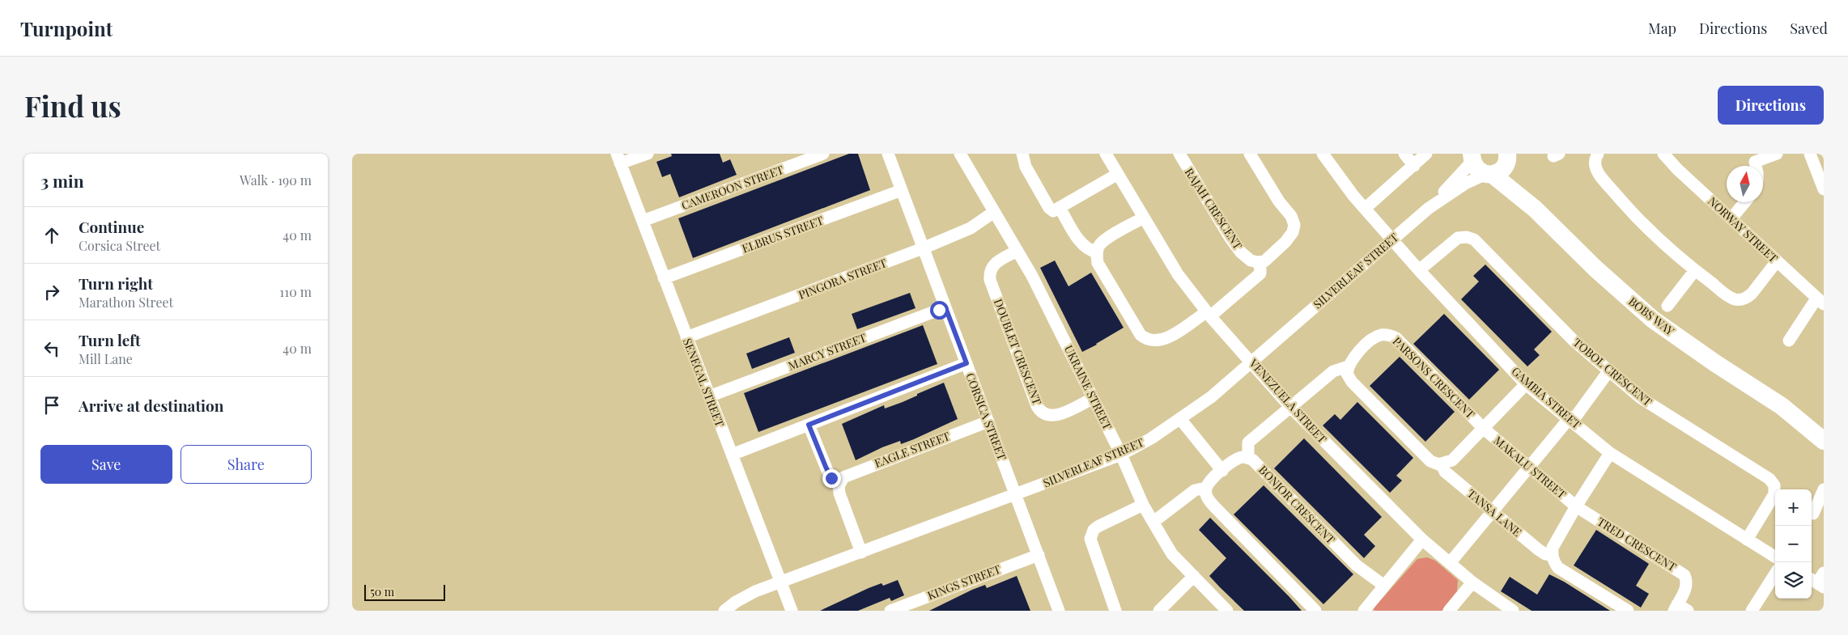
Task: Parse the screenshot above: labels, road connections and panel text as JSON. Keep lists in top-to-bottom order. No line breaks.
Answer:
{"streets":{"street":["CAMEROON STREET","RAJAH CRESCENT","NORWAY STREET","ELBRUS STREET","SILVERLEAF STREET","PINGORA STREET","BOBS WAY","MARCY STREET","DOUBLET CRESCENT","TOBOL CRESCENT","PARSONS CRESCENT","SENEGAL STREET","UKRAINE STREET","GAMBIA STREET","VENEZUELA STREET","CORSICA STREET","EAGLE STREET","MAKALU STREET","BONJOR CRESCENT","TANSA LANE","TRED CRESCENT","KINGS STREET"]},"crossings":[["CAMEROON STREET","SENEGAL STREET"],["ELBRUS STREET","SENEGAL STREET"],["ELBRUS STREET","CORSICA STREET"],["SILVERLEAF STREET","BOBS WAY"],["SILVERLEAF STREET","SENEGAL STREET"],["SILVERLEAF STREET","UKRAINE STREET"],["SILVERLEAF STREET","GAMBIA STREET"],["SILVERLEAF STREET","VENEZUELA STREET"],["SILVERLEAF STREET","CORSICA STREET"],["PINGORA STREET","SENEGAL STREET"],["PINGORA STREET","UKRAINE STREET"],["PINGORA STREET","CORSICA STREET"],["MARCY STREET","SENEGAL STREET"],["MARCY STREET","CORSICA STREET"],["DOUBLET CRESCENT","UKRAINE STREET"],["TOBOL CRESCENT","GAMBIA STREET"],["PARSONS CRESCENT","GAMBIA STREET"],["PARSONS CRESCENT","MAKALU STREET"],["PARSONS CRESCENT","TANSA LANE"],["CORSICA STREET","EAGLE STREET"],["CORSICA STREET","KINGS STREET"],["MAKALU STREET","TRED CRESCENT"]],"scale_bar":"50 m","north":"top","page":{"header":"Turnpoint","nav":["Map","Directions","Saved"],"buttons":["Directions",["Save","Share"]],"title":"Find us","heading":["3 min","Walk · 190 m"],"list":[["Continue","Corsica Street","40 m"],["Turn right","Marathon Street","110 m"],["Turn left","Mill Lane","40 m"],"Arrive at destination"],"map_buttons":["+","−"],"scale":"50 m"}}
